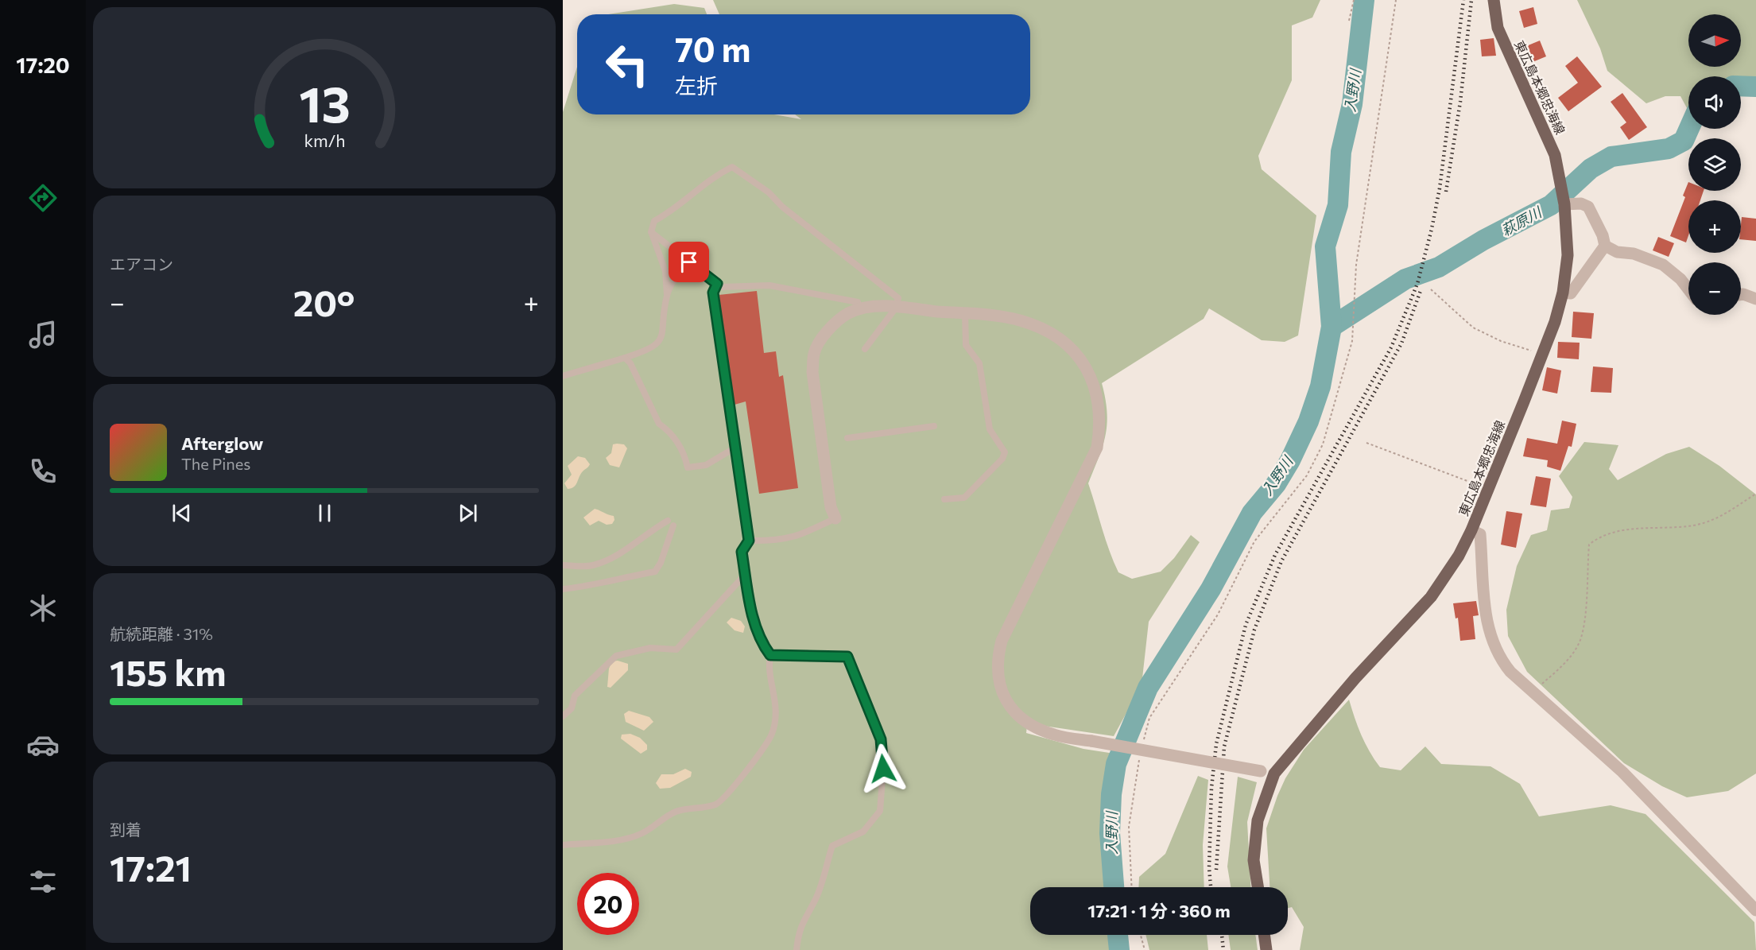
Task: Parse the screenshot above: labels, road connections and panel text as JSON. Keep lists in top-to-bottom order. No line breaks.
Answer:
{"streets":{"main road":["東広島本郷忠海線"]},"water":["入野川","萩原川"],"north":"right","page":{"tabs":"17:20","map_buttons":["+","−"],"turn":["70 m","左折"],"tile":["エアコン",["航続距離 · 31%","155 km"],["到着","17:21"]],"heat":["−","20°","+"],"song":["Afterglow","The Pines"],"limit":"20","trip":"17:21 · 1 分 · 360 m","gauge":["13","km/h"]}}
